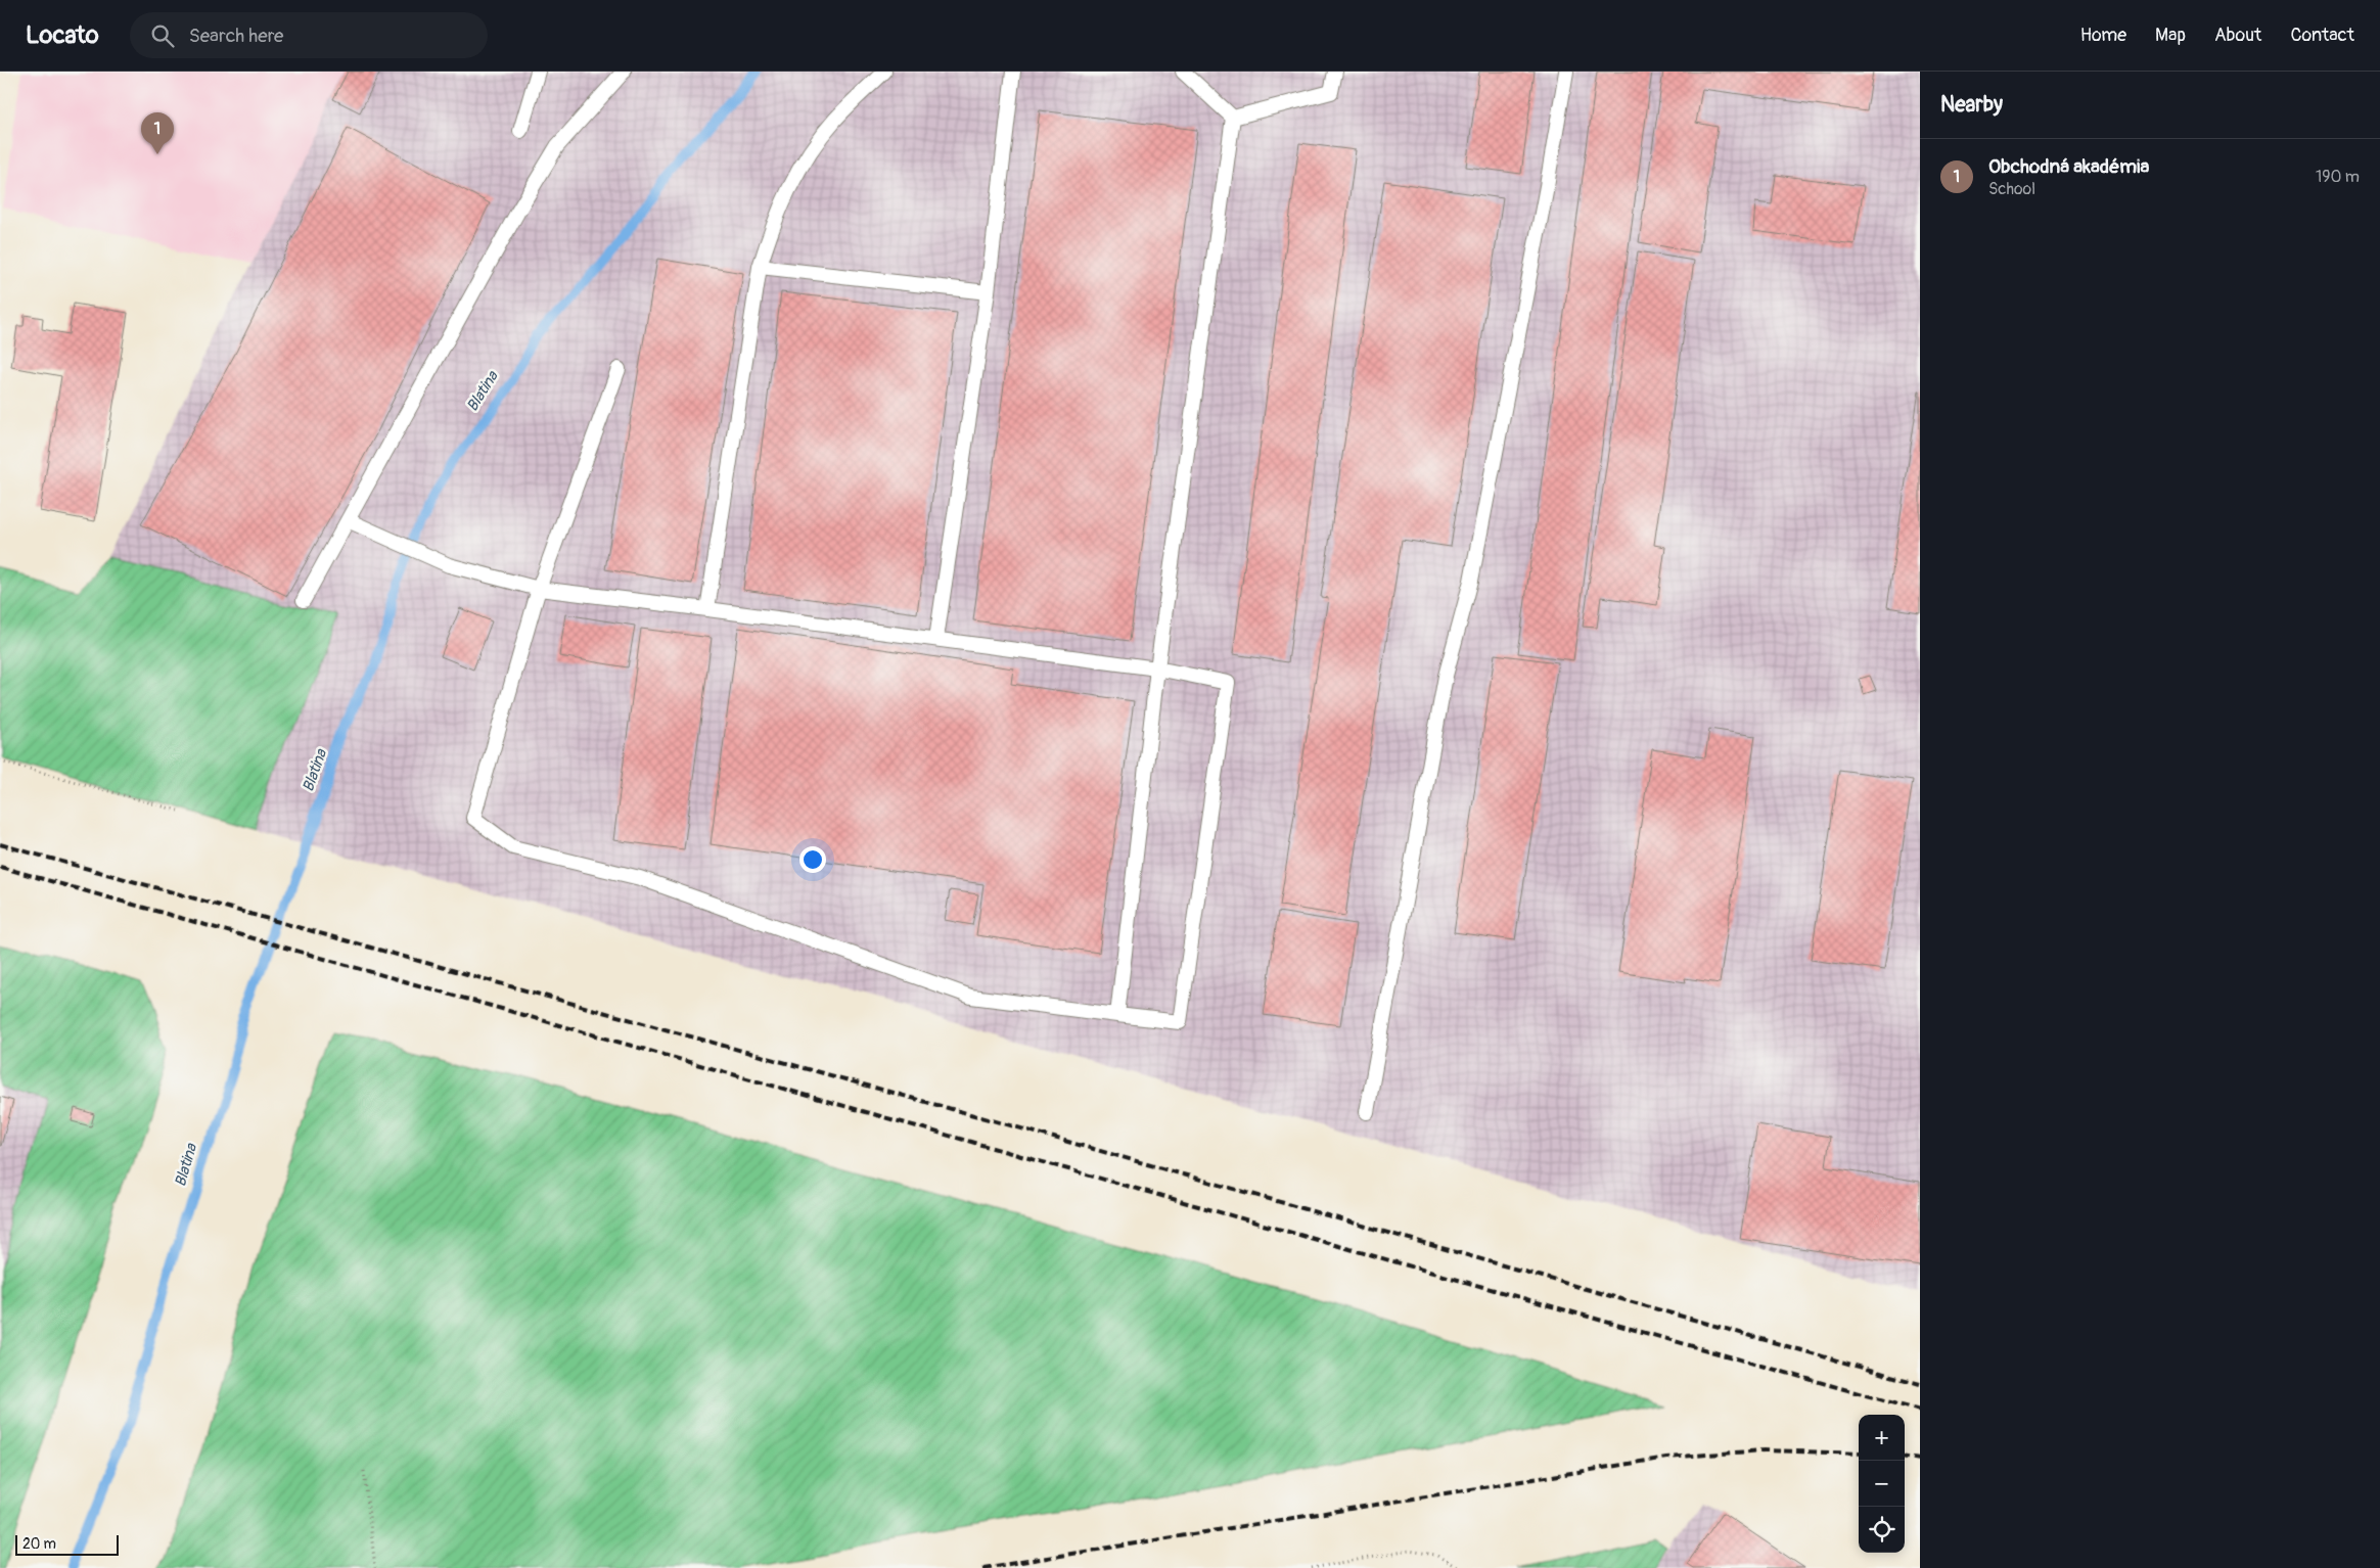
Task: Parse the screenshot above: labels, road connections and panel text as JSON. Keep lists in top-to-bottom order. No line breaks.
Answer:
{"water":["Blatina"],"scale_bar":"20 m","page":{"header":"Locato","search":"Search here","nav":["Home","Map","About","Contact"],"heading":"Nearby","pins":"1","list":[{"mark":"1","name":"Obchodná akadémia","note":"School","value":"190 m"}],"map_buttons":["+","−"],"scale":"20 m"}}
